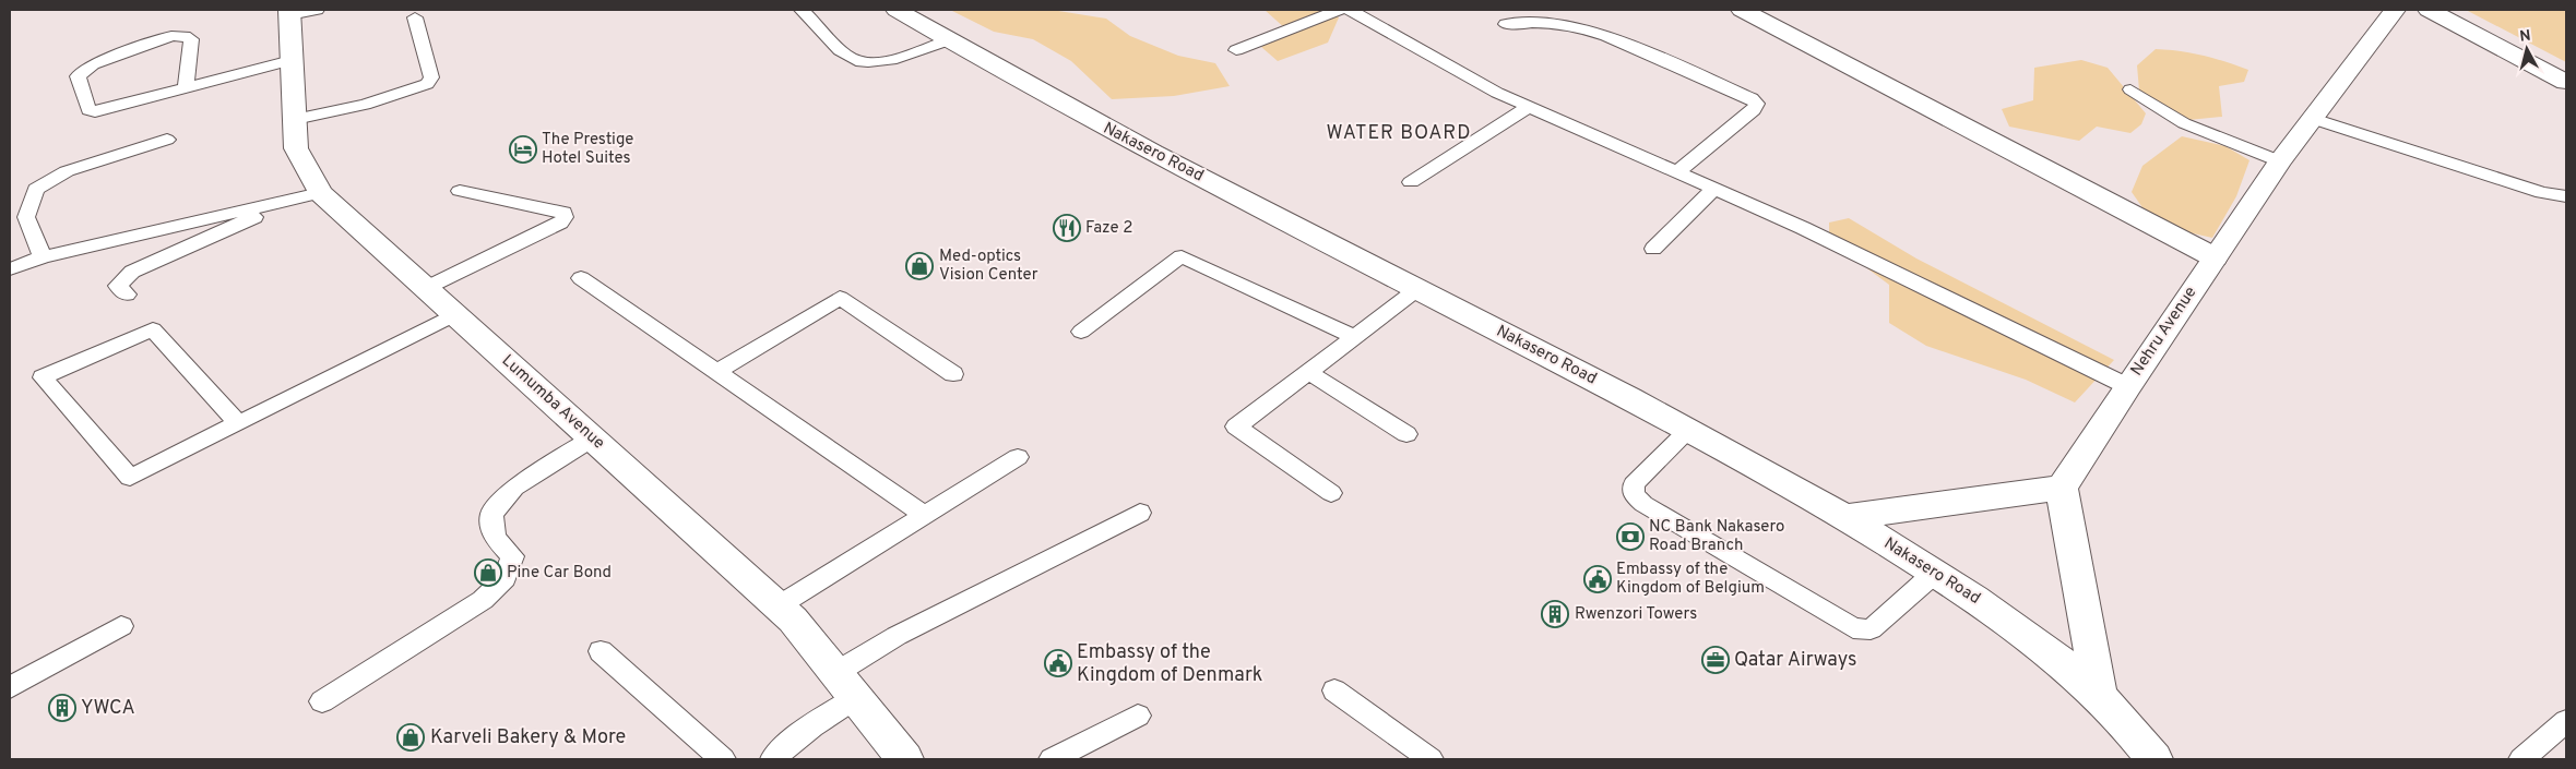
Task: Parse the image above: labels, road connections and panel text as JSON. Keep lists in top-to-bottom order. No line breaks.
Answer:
{"streets":{"street":["Nakasero Road","Nehru Avenue","Lumumba Avenue"]},"districts":["WATER BOARD"],"places":{"hotel":["The Prestige Hotel Suites"],"restaurant":["Faze 2"],"shop":["Med-optics Vision Center","Pine Car Bond","Karveli Bakery & More"],"bank":["NC Bank Nakasero Road Branch"],"public building":["Embassy of the Kingdom of Belgium","Embassy of the Kingdom of Denmark"],"building":["Rwenzori Towers","YWCA"],"office":["Qatar Airways"]},"north":"top"}
